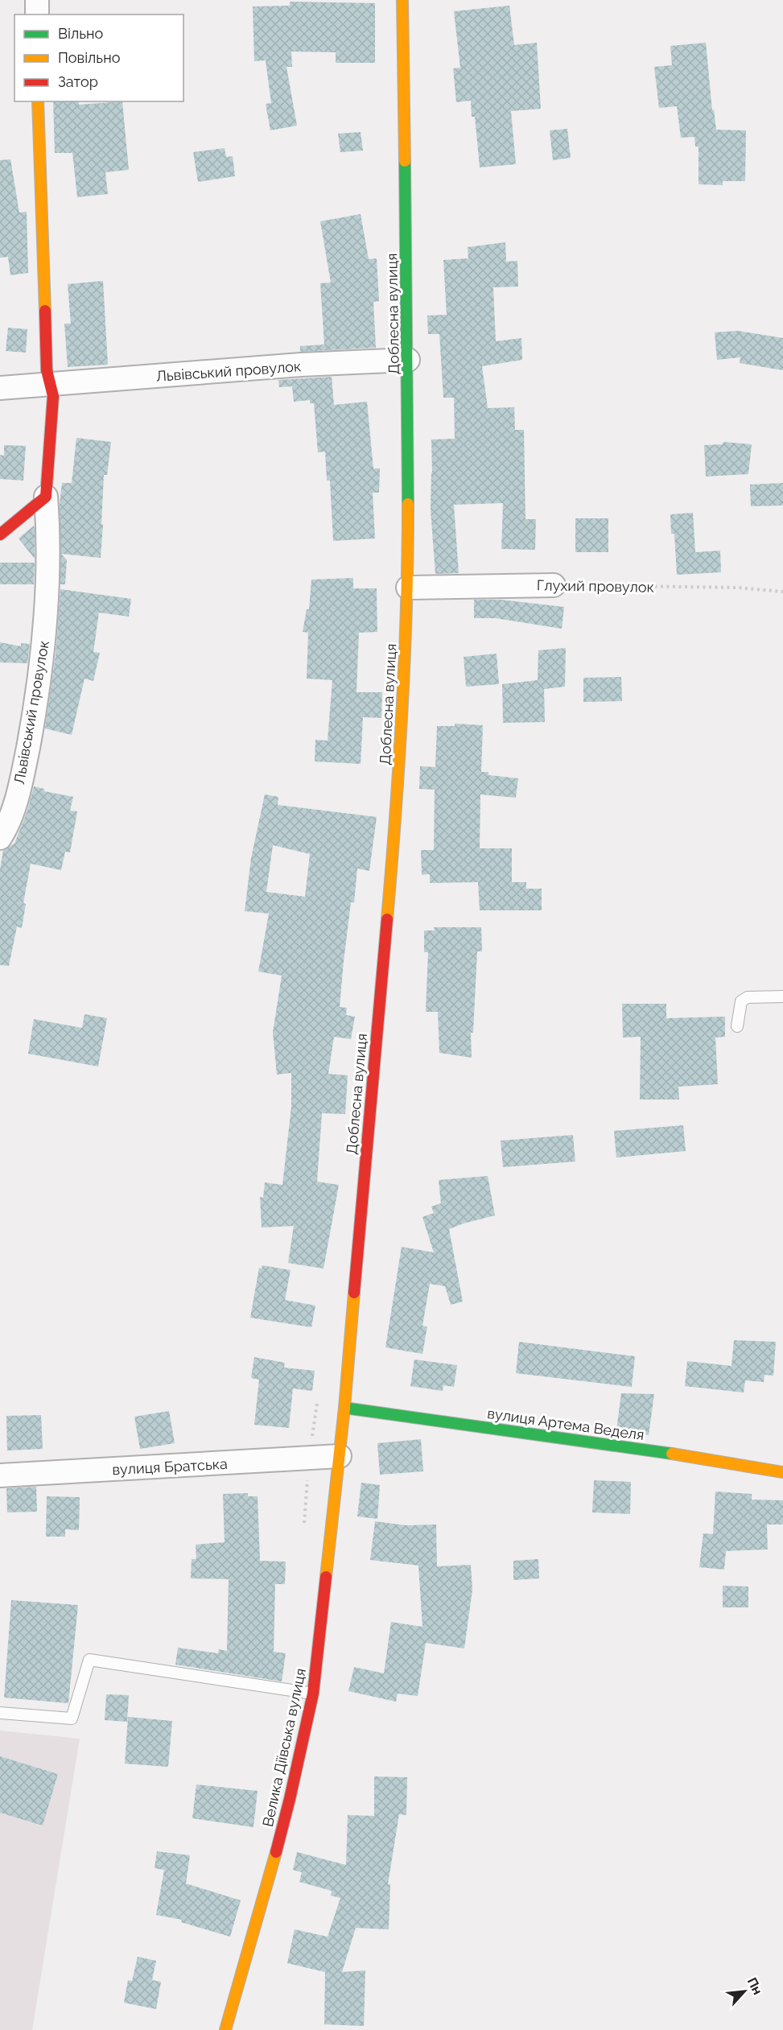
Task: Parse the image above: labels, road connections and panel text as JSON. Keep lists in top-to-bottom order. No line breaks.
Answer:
{"streets":{"street":["Доблесна вулиця","Львівський провулок","Глухий провулок","вулиця Артема Веделя","вулиця Братська","Велика Діївська вулиця"]},"crossings":[["Доблесна вулиця","Львівський провулок"],["Доблесна вулиця","Глухий провулок"],["Доблесна вулиця","вулиця Артема Веделя"],["Доблесна вулиця","Велика Діївська вулиця"],["вулиця Артема Веделя","Велика Діївська вулиця"],["вулиця Братська","Велика Діївська вулиця"]],"legend":["Вільно","Повільно","Затор"],"north":"top right"}
